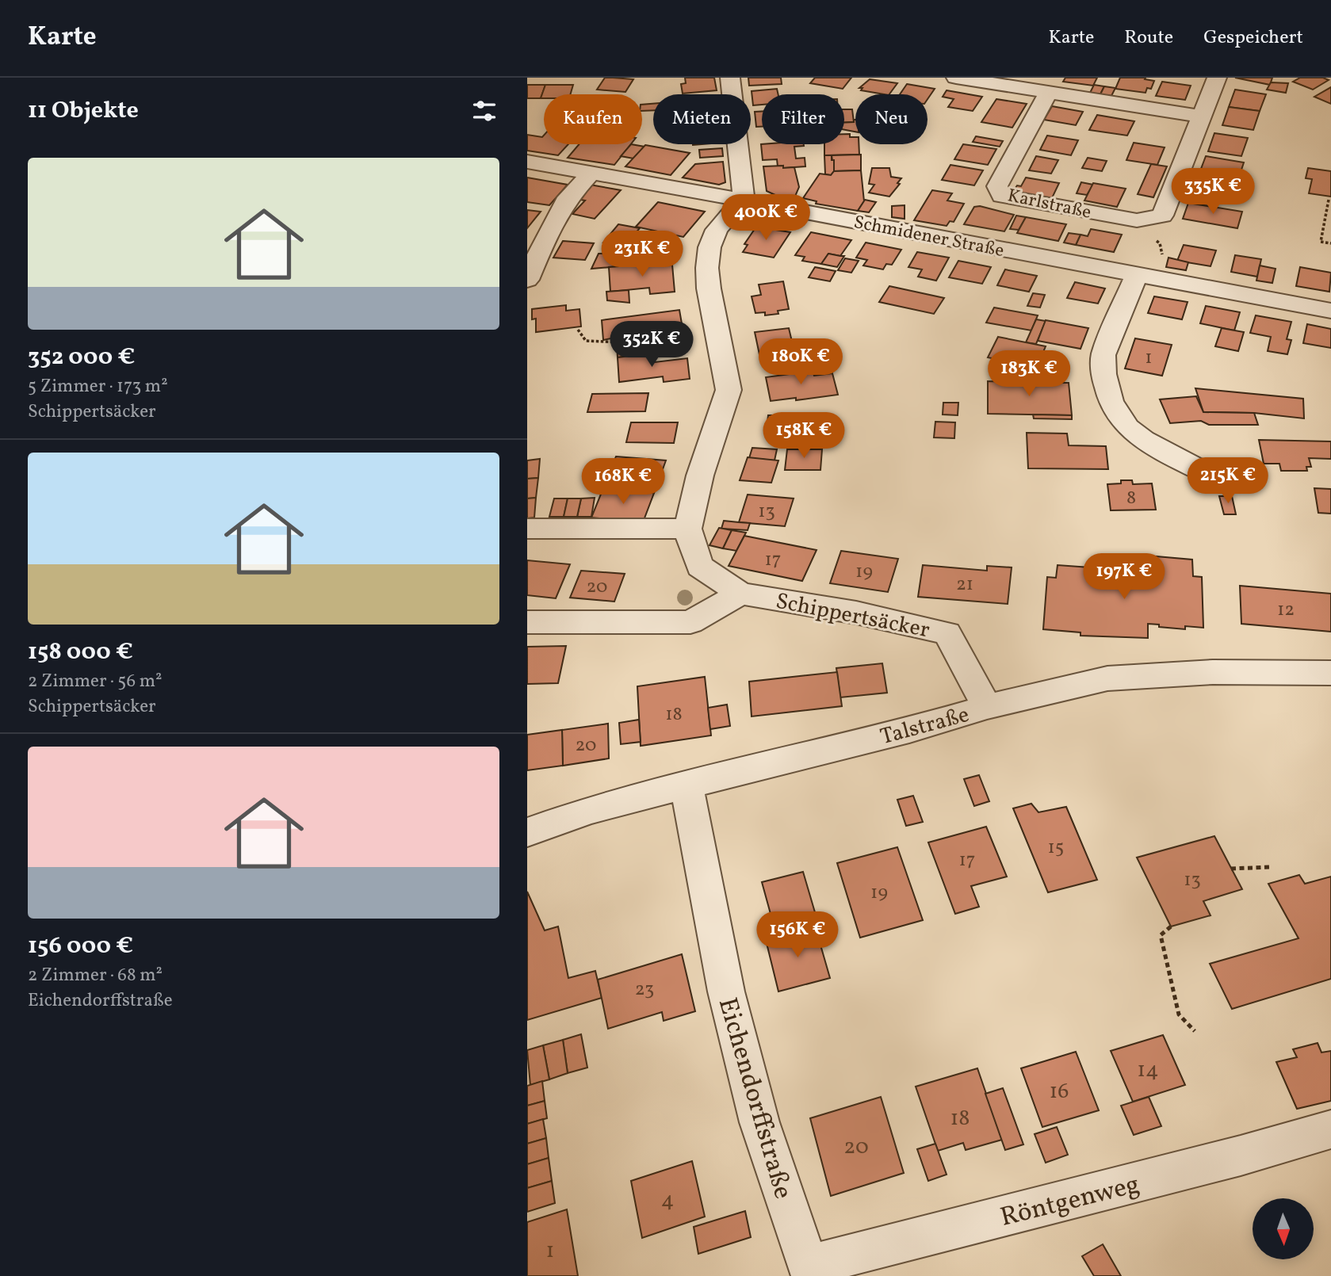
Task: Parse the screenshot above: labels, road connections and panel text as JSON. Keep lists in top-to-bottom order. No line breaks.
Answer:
{"streets":{"street":["Karlstraße","Schmidener Straße","Schippertsäcker","Talstraße","Eichendorffstraße","Röntgenweg"]},"crossings":[["Schmidener Straße","Schippertsäcker"],["Schippertsäcker","Talstraße"],["Talstraße","Eichendorffstraße"],["Eichendorffstraße","Röntgenweg"]],"house_numbers":["1","8","13","17","19","21","20","12","18","20","15","17","13","19","23","14","16","18","20","4","1"],"north":"bottom","page":{"header":"Karte","nav":["Karte","Route","Gespeichert"],"heading":"11 Objekte","chip":["Kaufen","Mieten","Filter","Neu"],"list":[{"name":"352 000 €","note":"5 Zimmer · 173 m² · Schippertsäcker"},{"name":"158 000 €","note":"2 Zimmer · 56 m² · Schippertsäcker"},{"name":"156 000 €","note":"2 Zimmer · 68 m² · Eichendorffstraße"}],"price":["335K €","400K €","231K €","352K €","180K €","183K €","158K €","215K €","168K €","197K €","156K €"]}}
